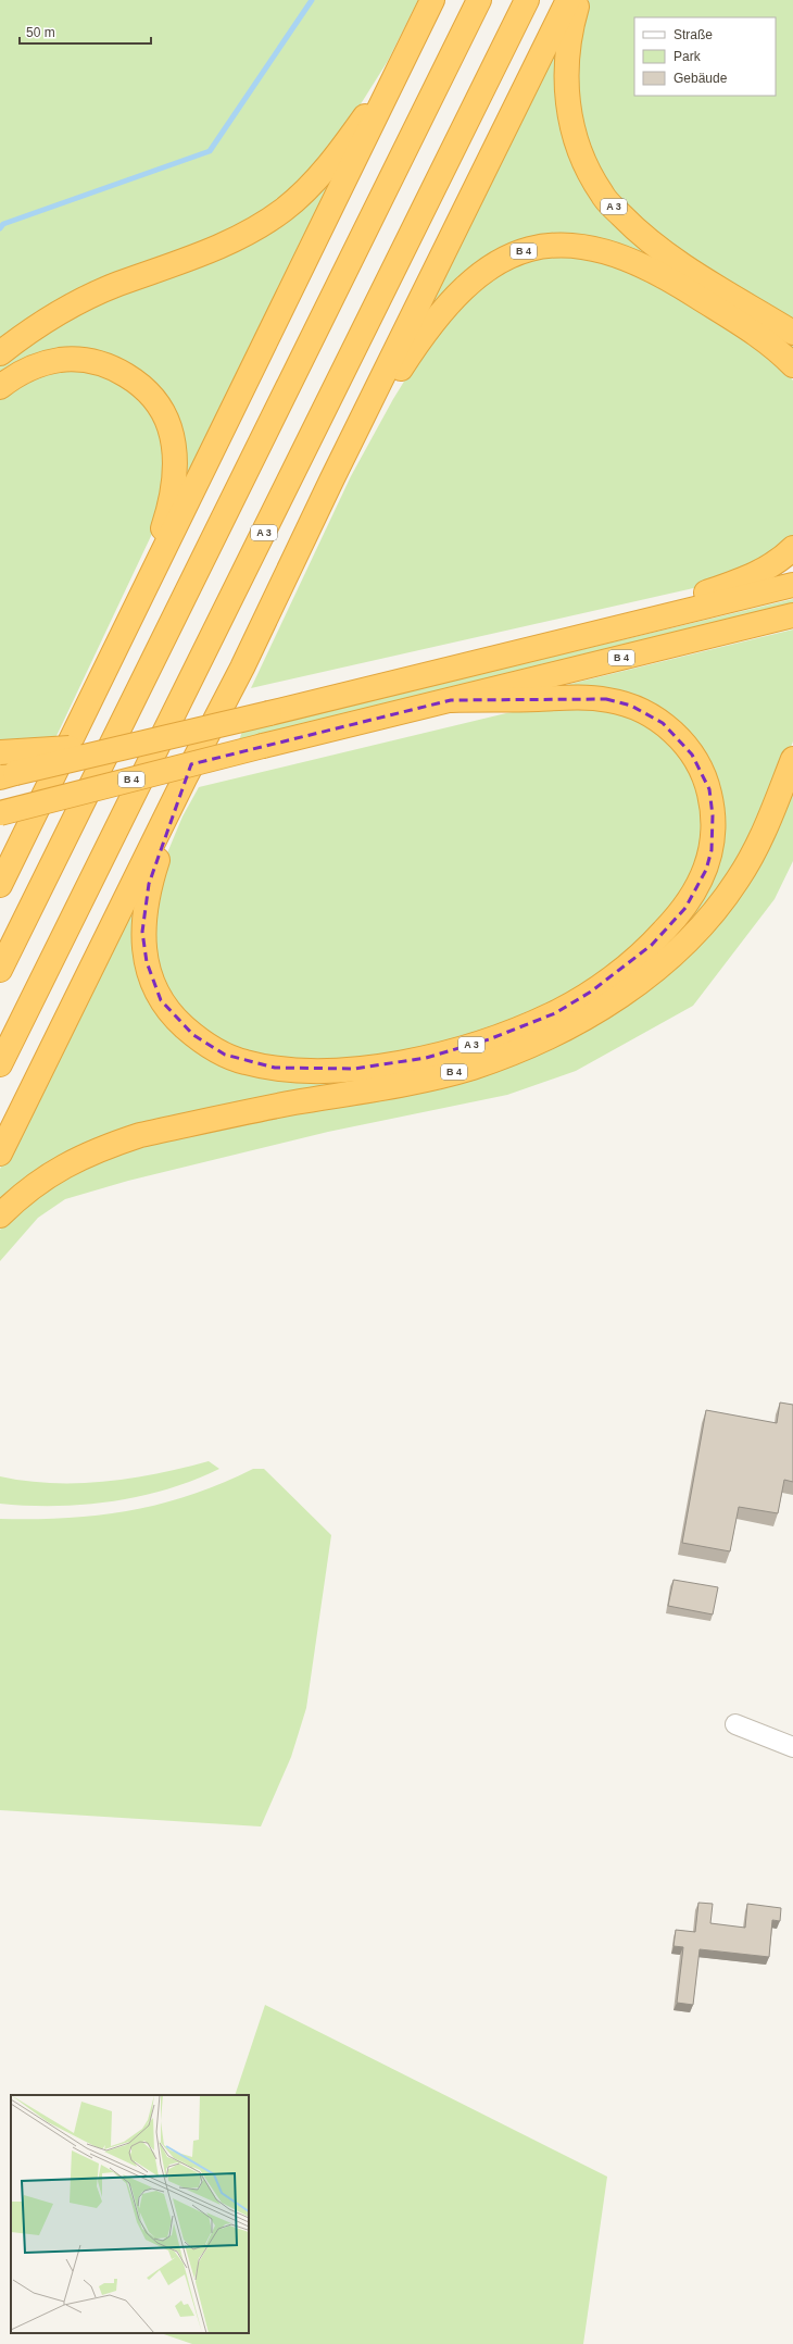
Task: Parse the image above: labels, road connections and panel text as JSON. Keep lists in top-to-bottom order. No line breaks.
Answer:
{"streets":{"highway":["A 3","B 4"]},"crossings":[["A 3","B 4"]],"legend":["Straße","Park","Gebäude"],"scale_bar":"50 m"}
